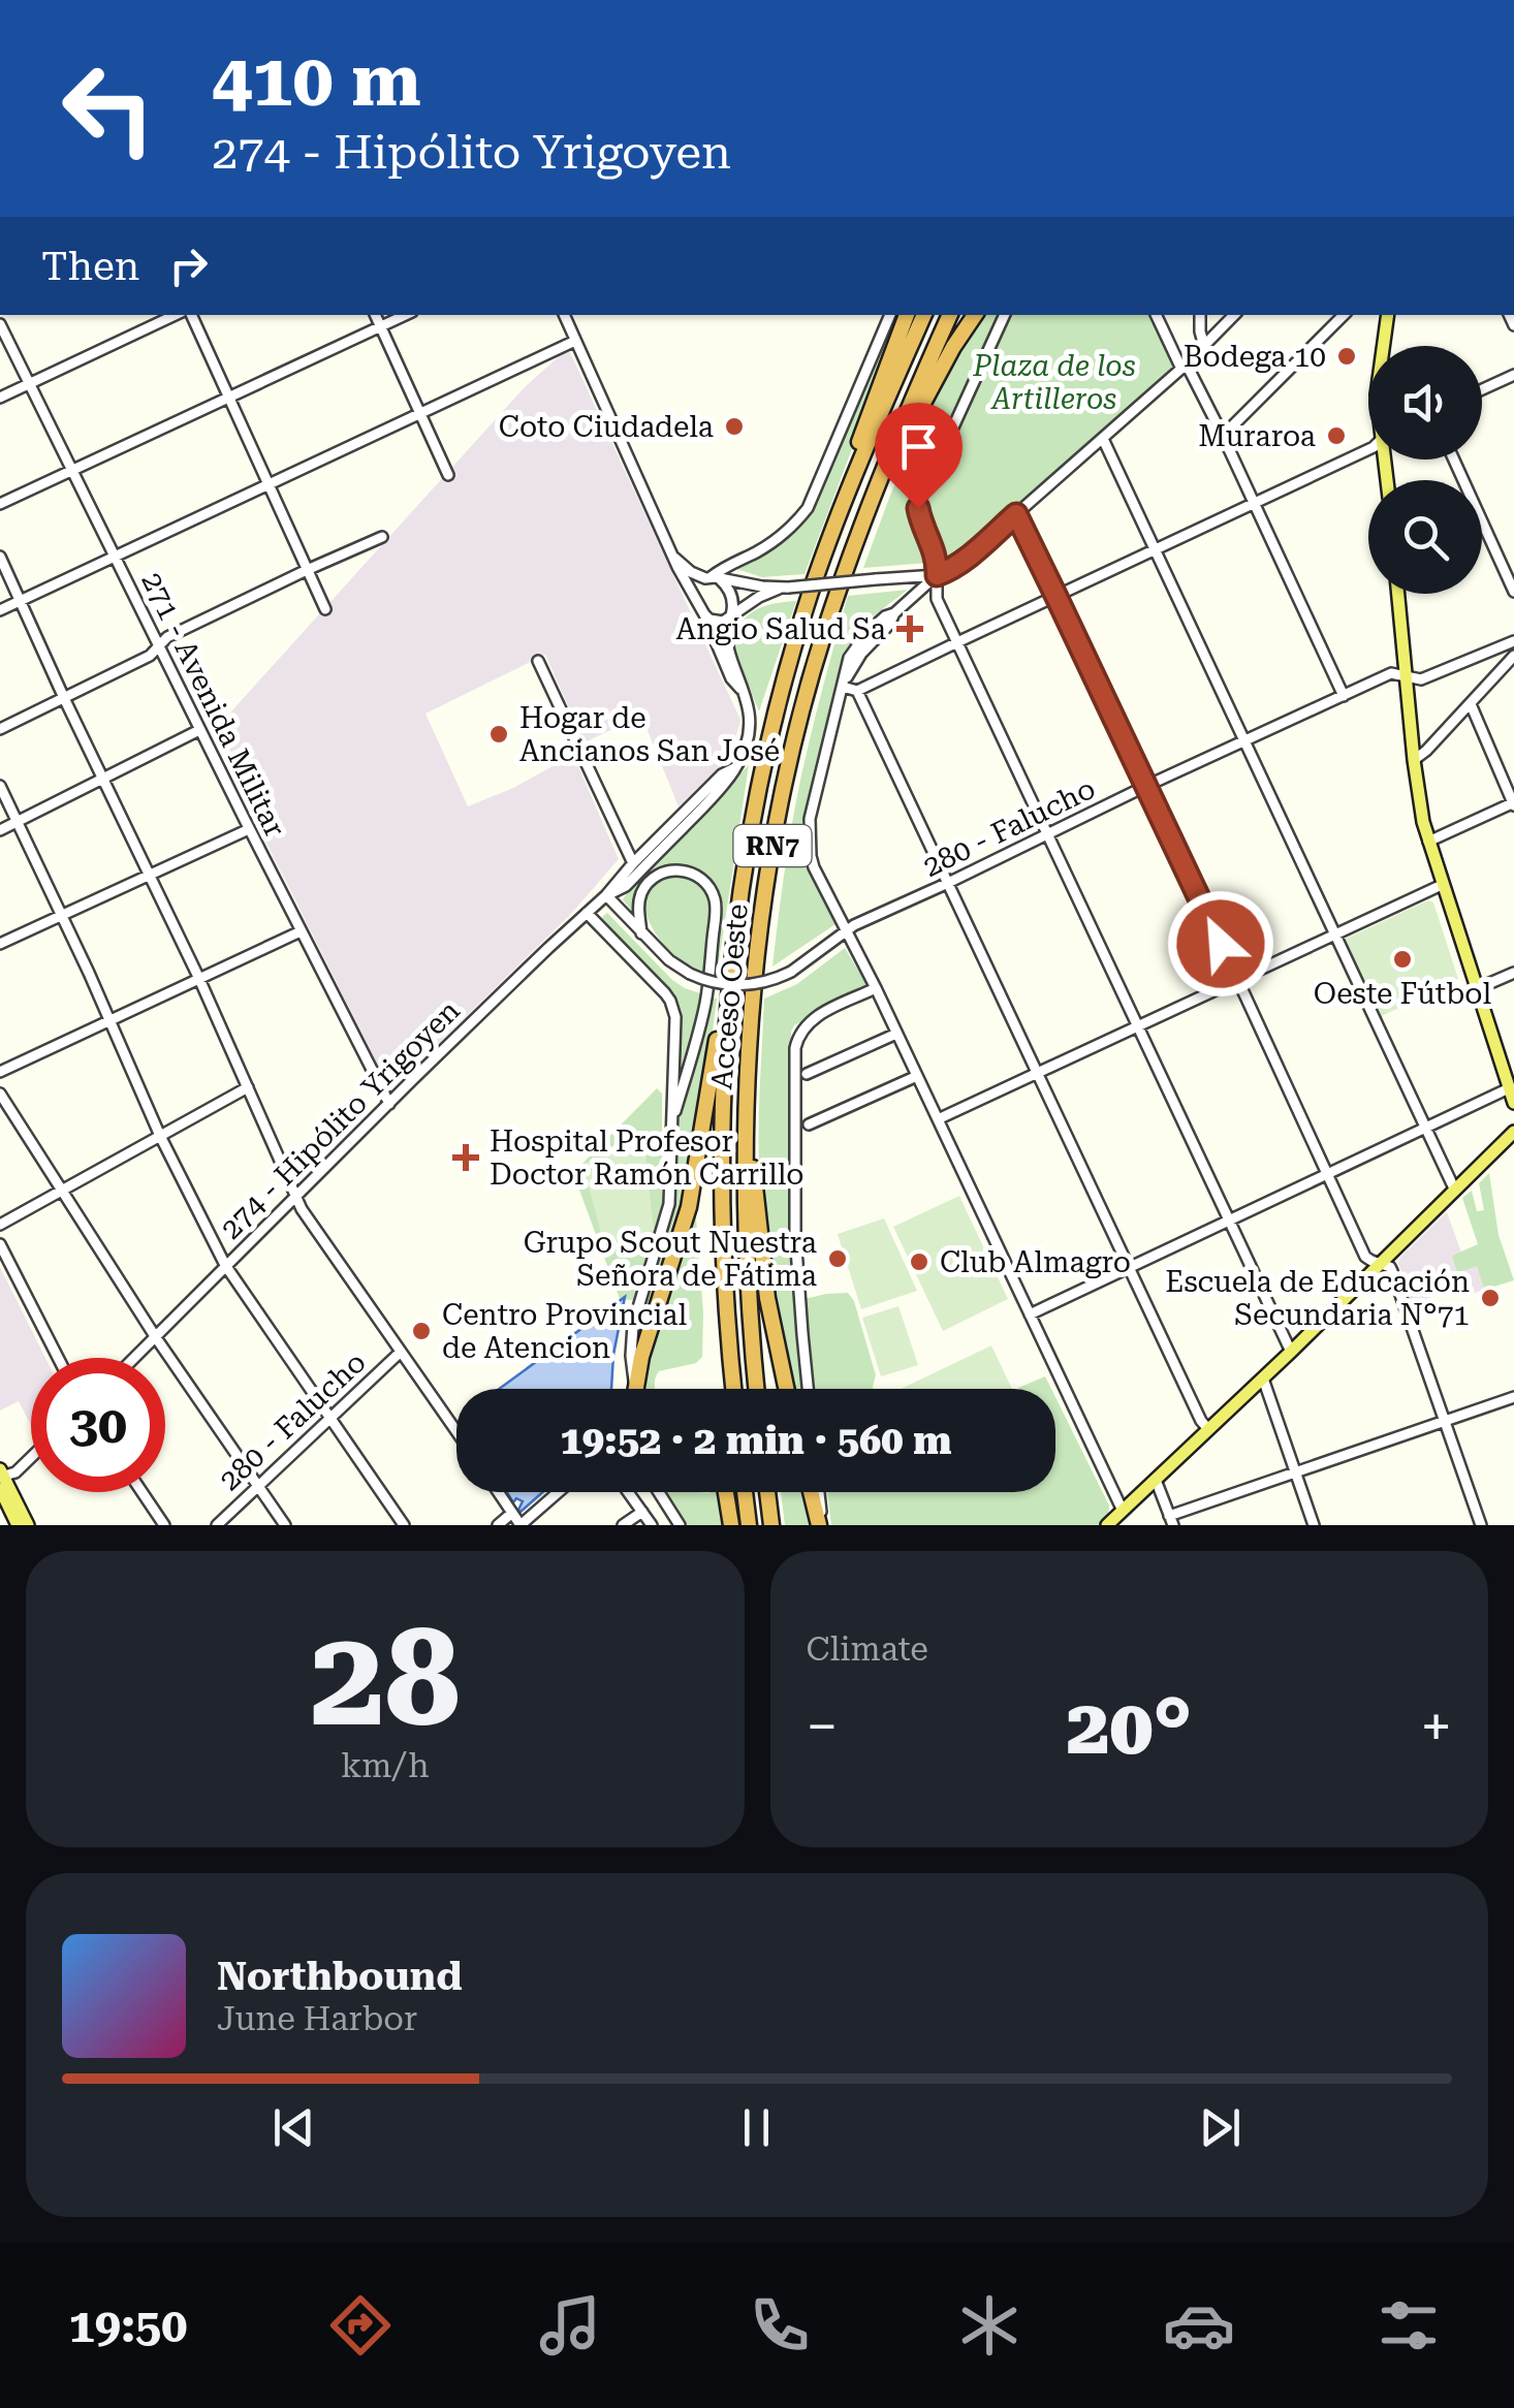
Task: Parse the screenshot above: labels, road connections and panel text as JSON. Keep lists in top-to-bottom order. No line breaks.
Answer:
{"streets":{"highway":["RN7","Acceso Oeste"],"street":["271 - Avenida Militar","280 - Falucho","274 - Hipólito Yrigoyen"]},"crossings":[["271 - Avenida Militar","274 - Hipólito Yrigoyen"],["280 - Falucho","274 - Hipólito Yrigoyen"]],"parks":["Plaza de los Artilleros"],"places":{"other":["Bodega 10","Coto Ciudadela","Muraroa","Hogar de Ancianos San José","Oeste Fútbol","Grupo Scout Nuestra Señora de Fátima","Club Almagro","Escuela de Educación Secundaria N°71","Centro Provincial de Atencion"],"health":["Angio Salud Sa","Hospital Profesor Doctor Ramón Carrillo"]},"page":{"turn":["410 m","274 - Hipólito Yrigoyen"],"then":"Then","limit":"30","trip":"19:52 · 2 min · 560 m","tile":[["28","km/h"],"Climate"],"heat":["−","20°","+"],"song":["Northbound","June Harbor"],"tabs":"19:50"}}
